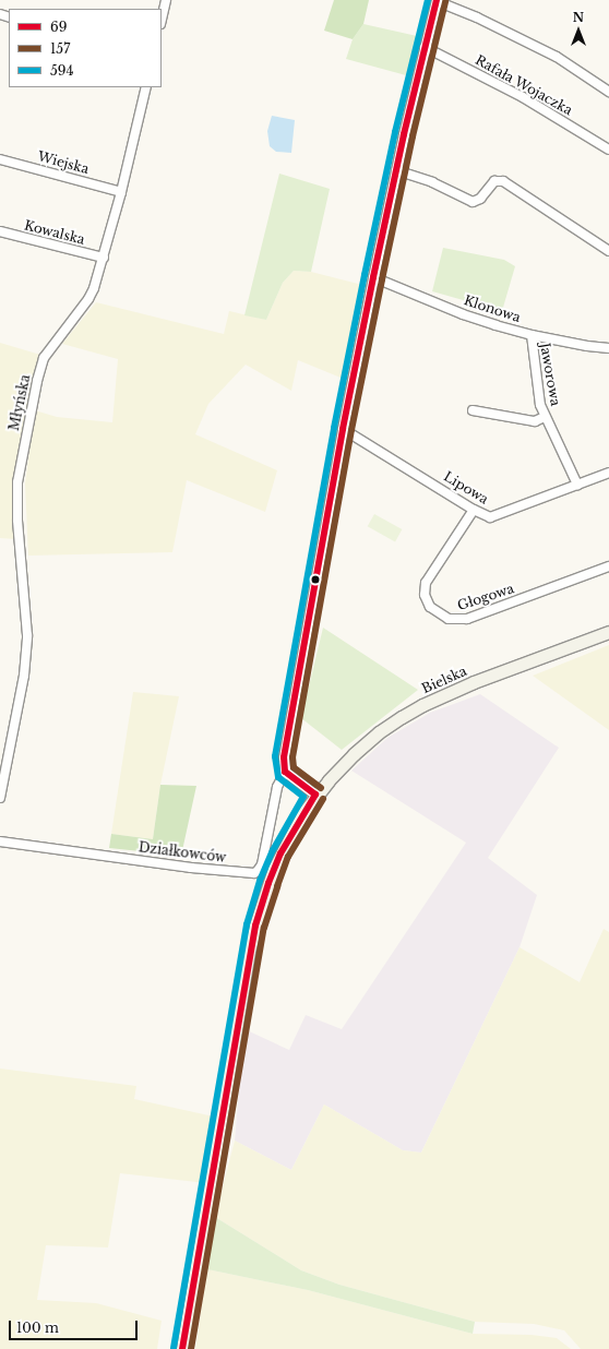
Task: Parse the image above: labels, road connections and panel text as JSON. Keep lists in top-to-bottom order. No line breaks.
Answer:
{"streets":{"main road":["Bielska"],"street":["Rafała Wojaczka","Wiejska","Kowalska","Klonowa","Jaworowa","Młyńska","Lipowa","Głogowa","Działkowców"]},"crossings":[["Wiejska","Młyńska"],["Kowalska","Młyńska"],["Klonowa","Jaworowa"],["Jaworowa","Lipowa"],["Lipowa","Głogowa"]],"lines":["transit line 69","transit line 594","transit line 157"],"legend":["69","157","594"],"scale_bar":"100 m","north":"top"}
